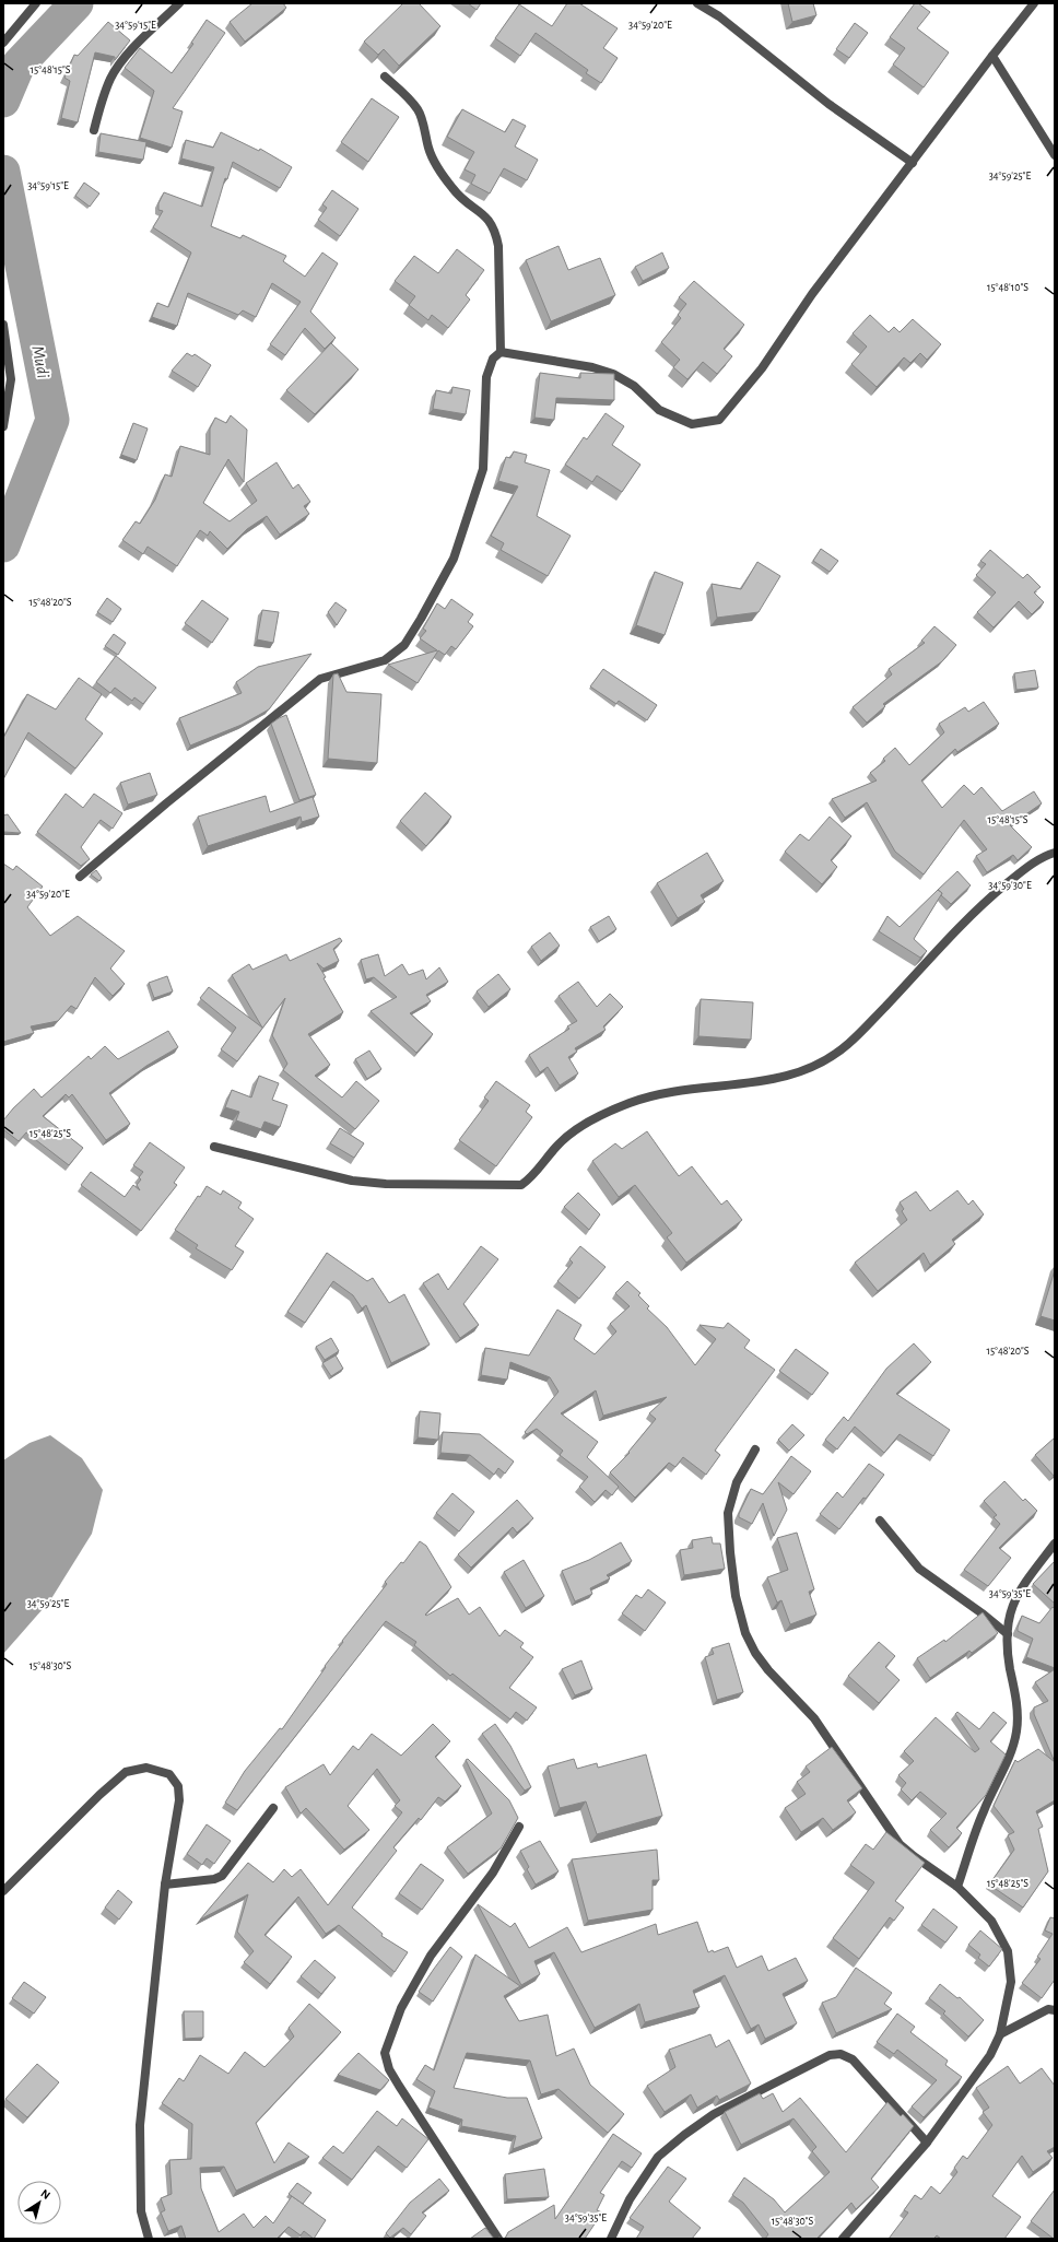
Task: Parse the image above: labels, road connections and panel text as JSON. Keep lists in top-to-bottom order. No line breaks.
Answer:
{"water":["Mudi"],"north":"top right","coordinates":["34°59'15\"E","34°59'20\"E","15°48'15\"S","34°59'25\"E","15°48'10\"S","15°48'20\"S","34°59'30\"E","15°48'25\"S","34°59'35\"E","15°48'30\"S"]}
